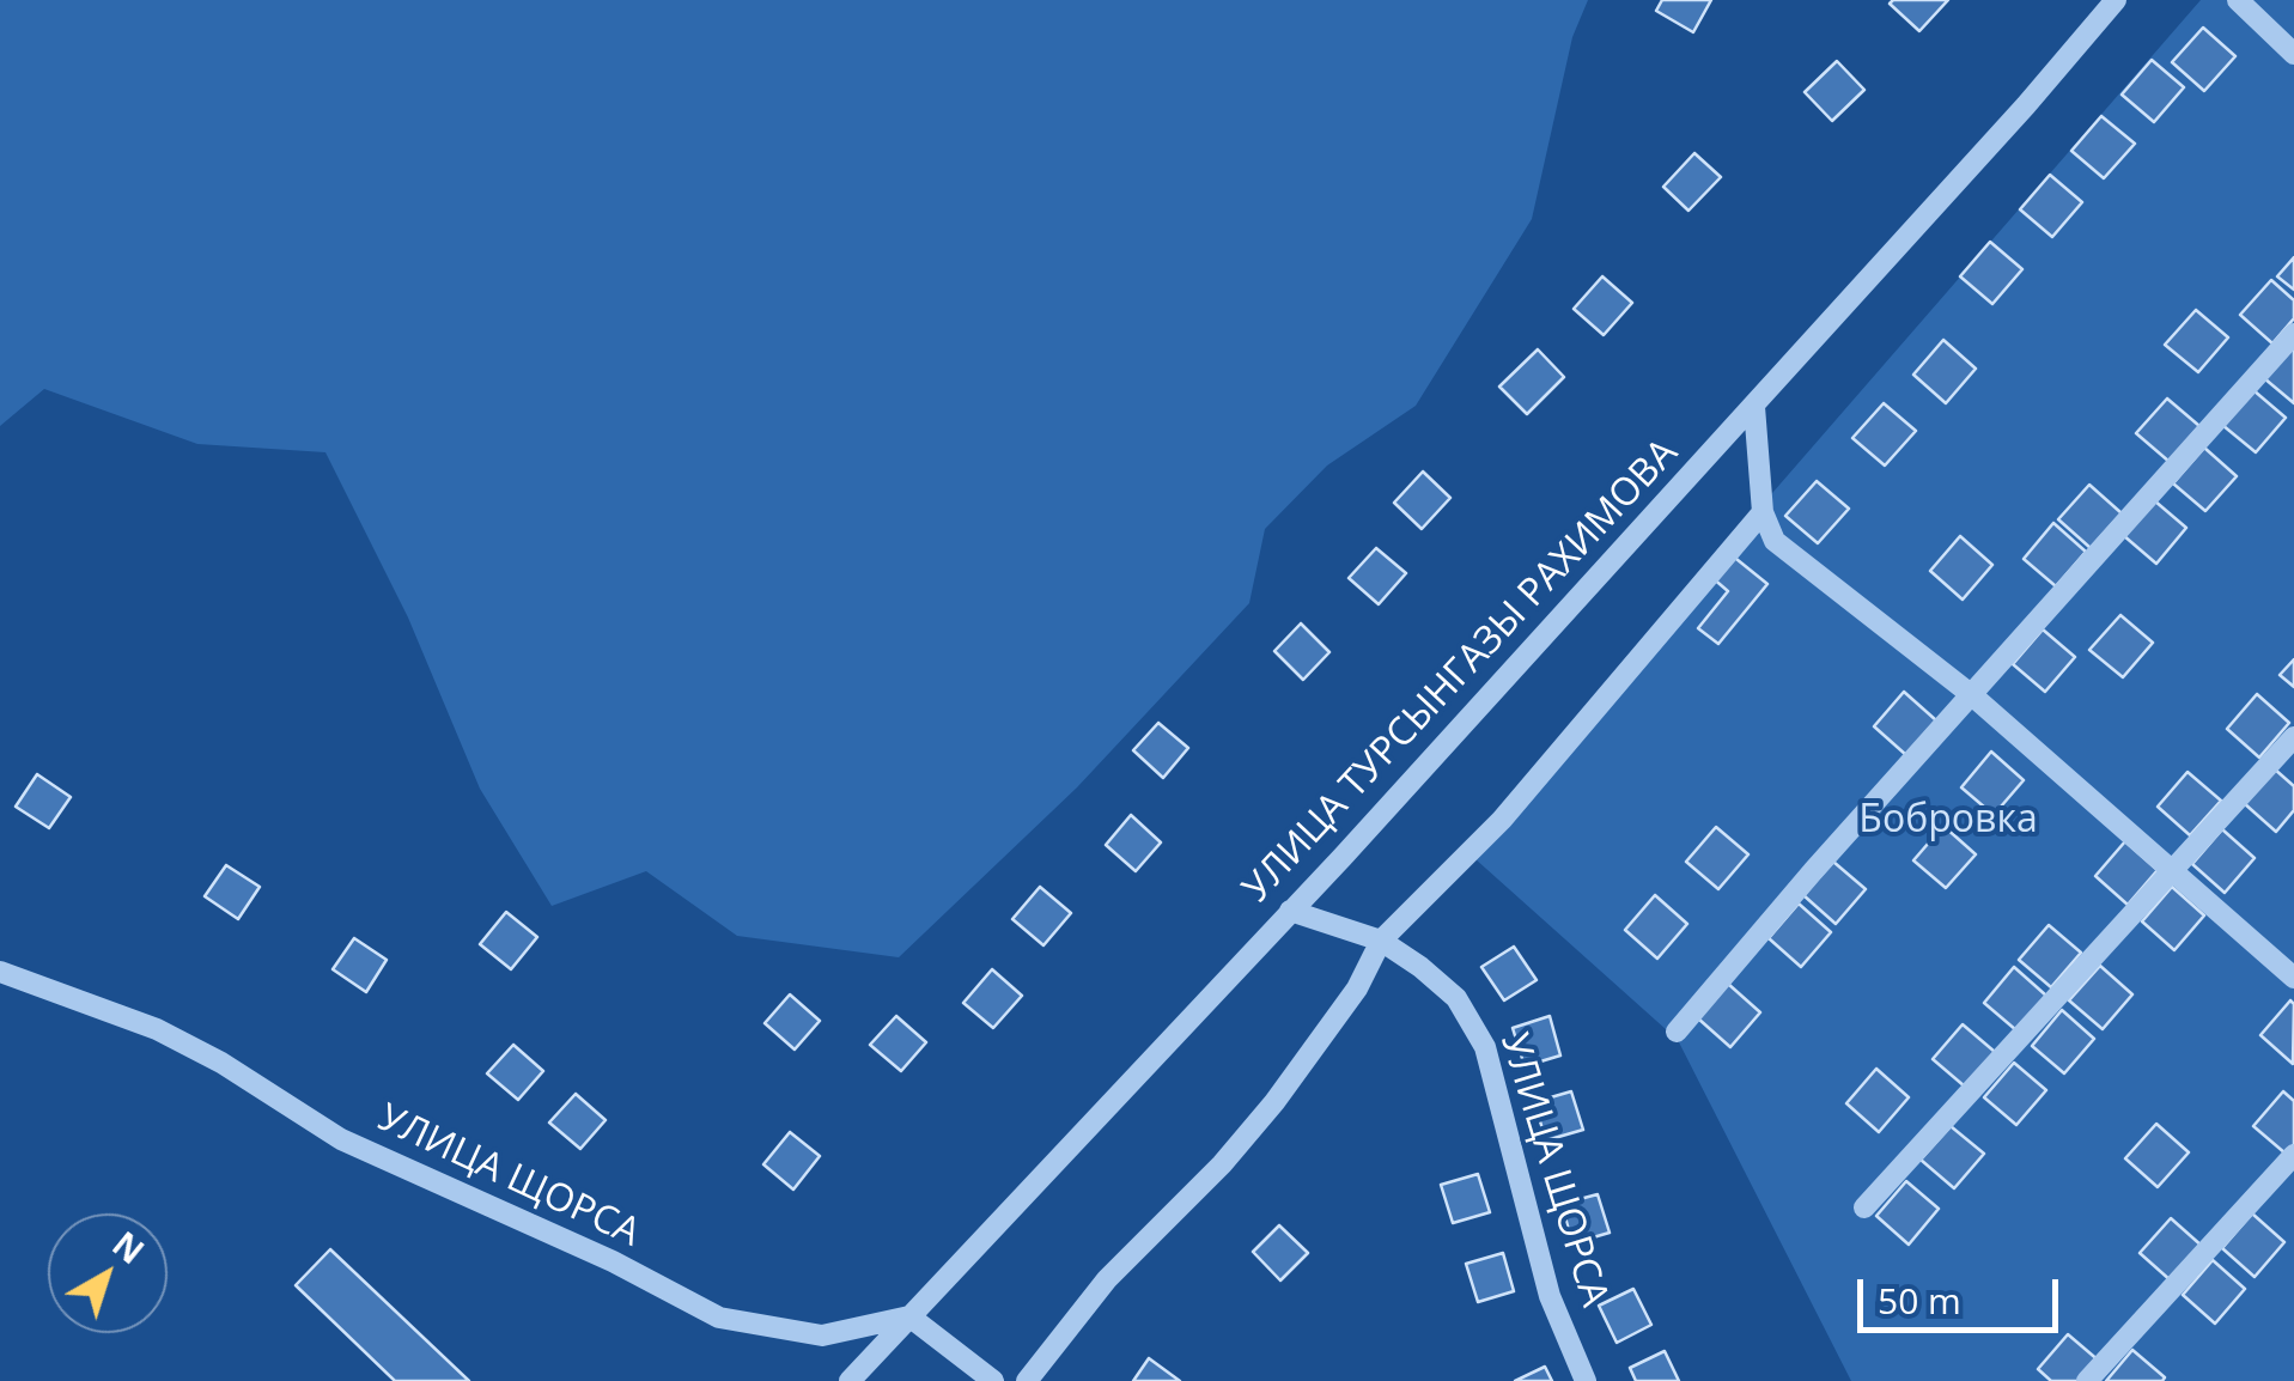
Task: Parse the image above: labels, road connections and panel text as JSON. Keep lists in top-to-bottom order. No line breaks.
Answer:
{"streets":{"street":["УЛИЦА ТУРСЫНГАЗЫ РАХИМОВА","УЛИЦА ЩОРСА"]},"crossings":[["УЛИЦА ТУРСЫНГАЗЫ РАХИМОВА","УЛИЦА ЩОРСА"]],"parks":["Бобровка"],"scale_bar":"50 m","north":"top right"}
